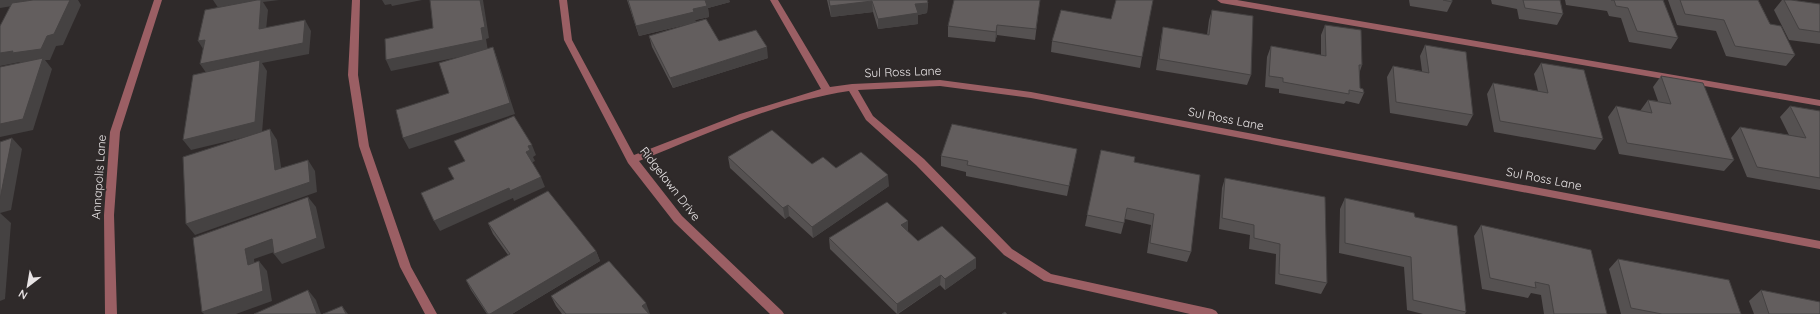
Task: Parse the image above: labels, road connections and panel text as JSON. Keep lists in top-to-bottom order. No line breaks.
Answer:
{"streets":{"street":["Sul Ross Lane","Annapolis Lane","Ridgelawn Drive"]},"crossings":[["Sul Ross Lane","Ridgelawn Drive"]],"north":"bottom left"}
